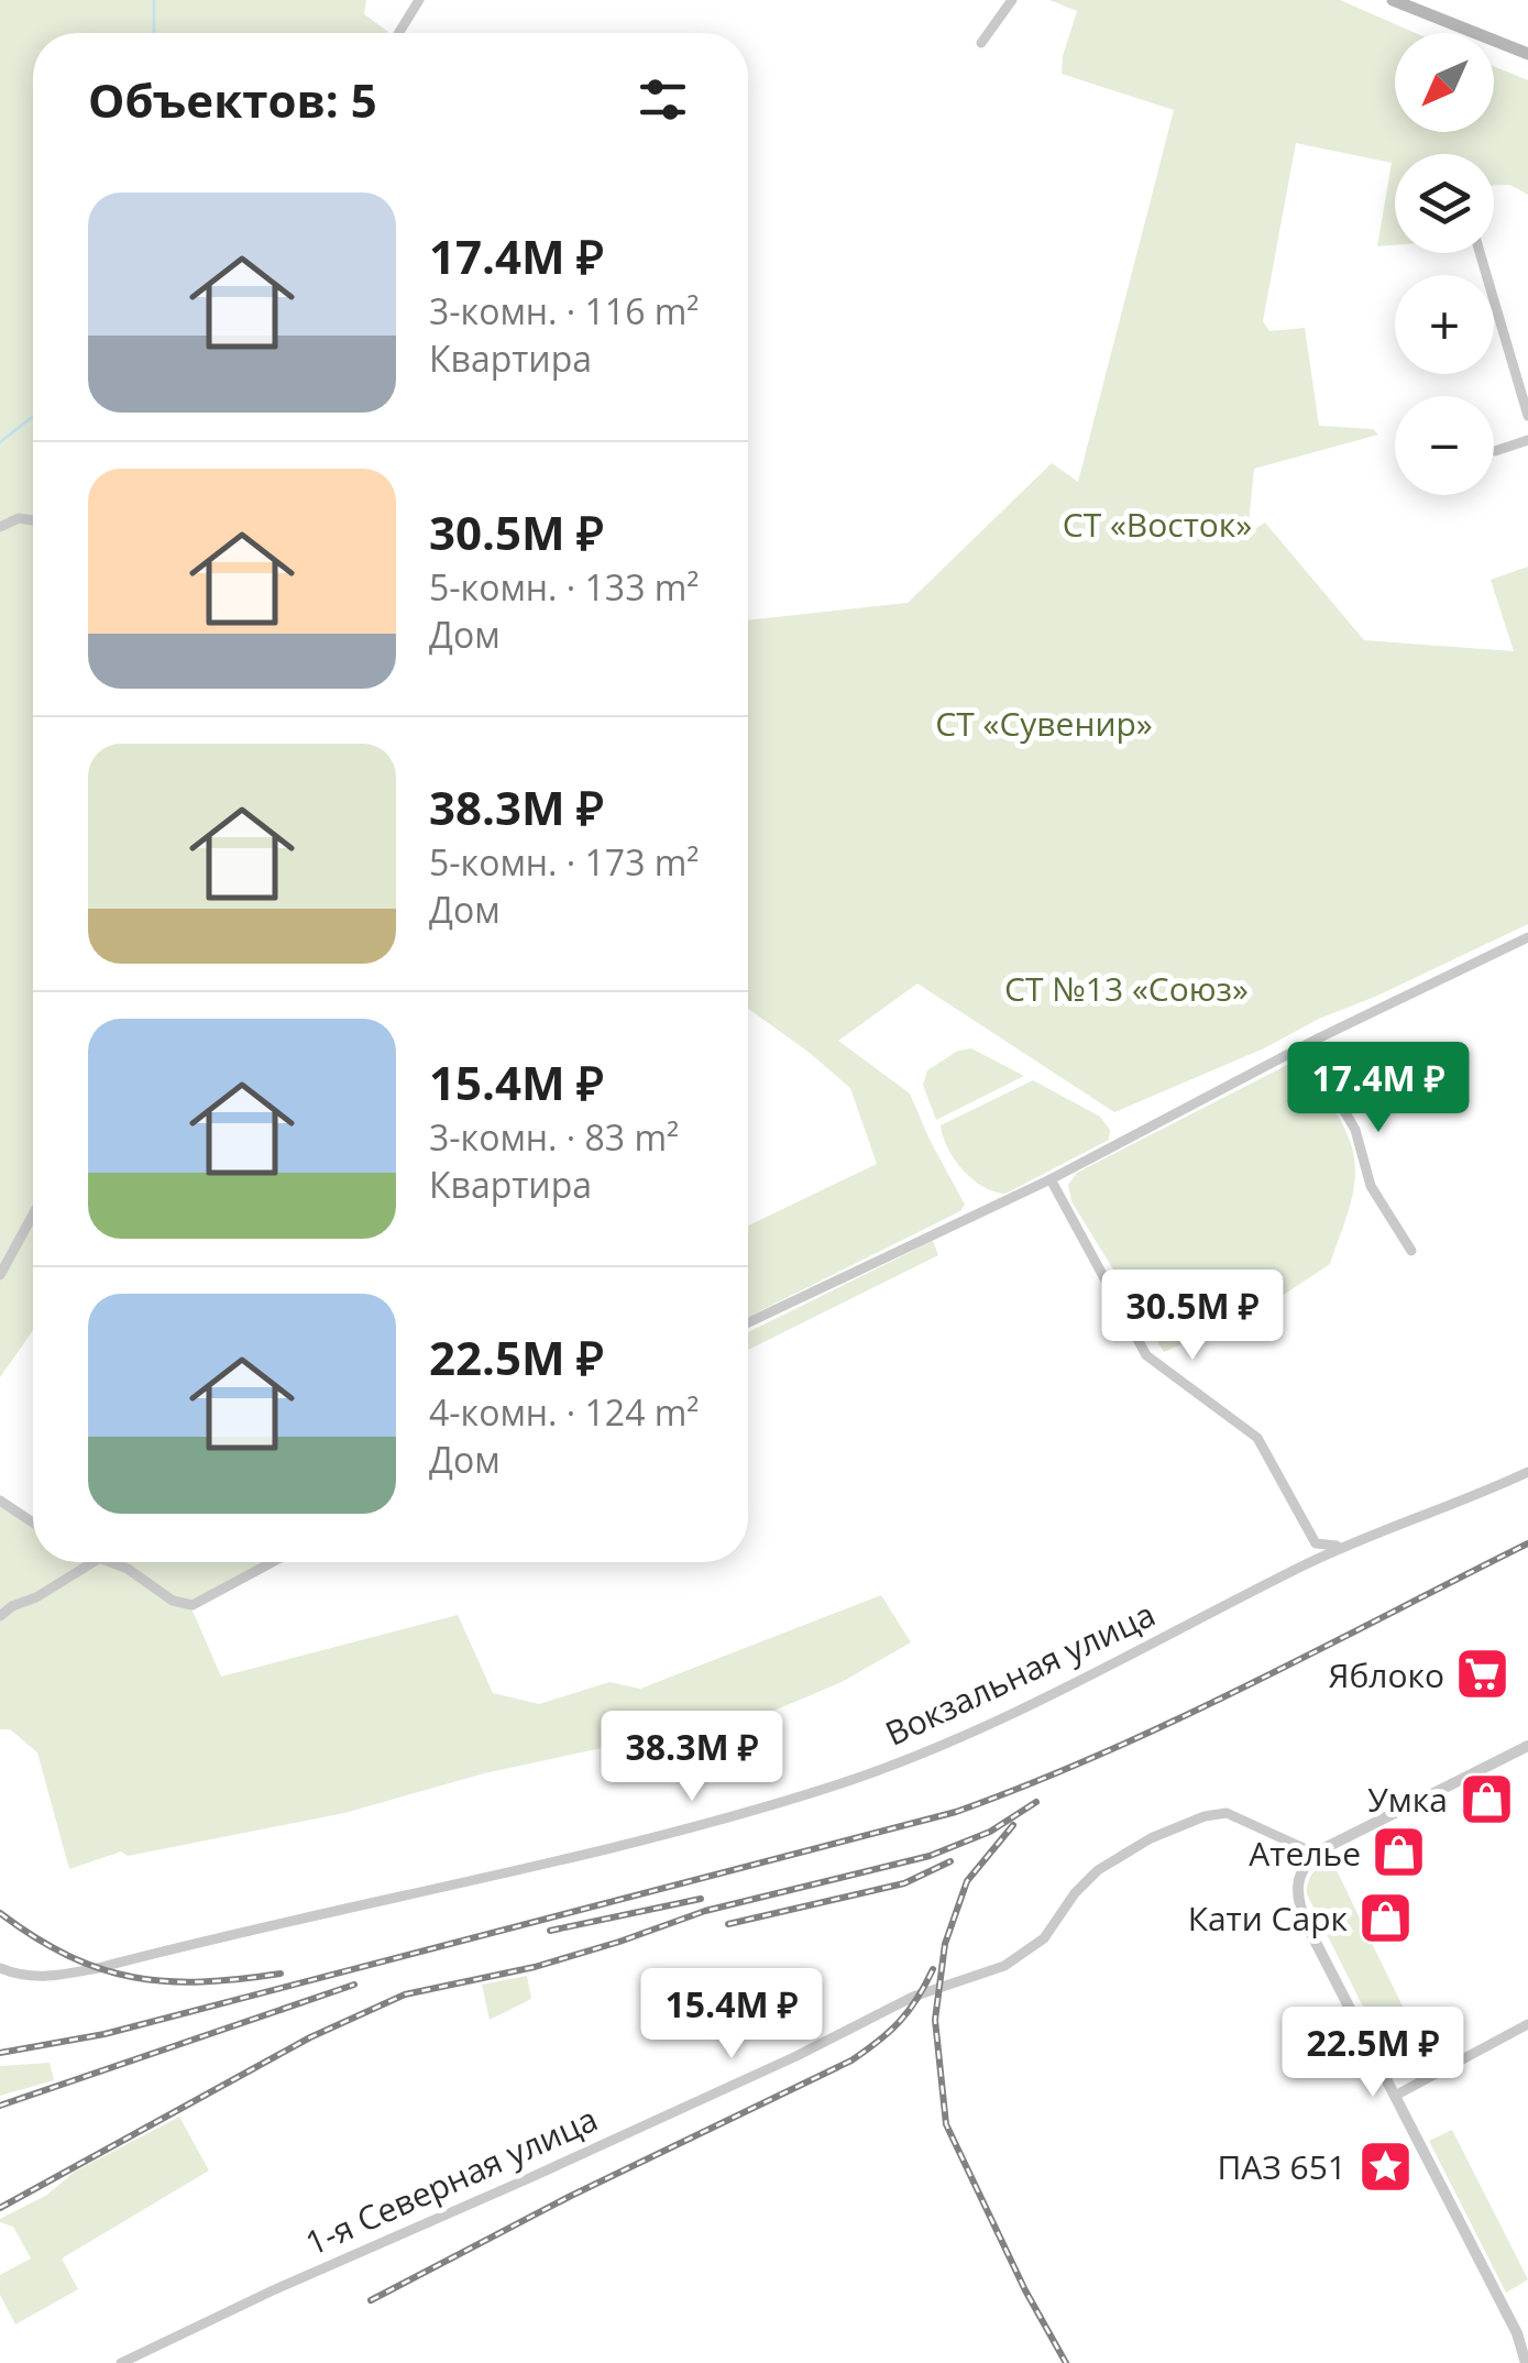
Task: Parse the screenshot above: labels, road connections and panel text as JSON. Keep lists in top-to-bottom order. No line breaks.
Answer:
{"streets":{"street":["Вокзальная улица","1-я Северная улица"]},"parks":["СТ «Восток»","СТ «Сувенир»","СТ №13 «Союз»"],"places":{"supermarket":["Яблоко"],"shop":["Умка","Ателье","Кати Сарк"],"place":["ПАЗ 651"]},"north":"bottom left","page":{"map_buttons":["+","−"],"heading":"Объектов: 5","list":[{"name":"17.4M ₽","note":"3-комн. · 116 m² · Квартира"},{"name":"30.5M ₽","note":"5-комн. · 133 m² · Дом"},{"name":"38.3M ₽","note":"5-комн. · 173 m² · Дом"},{"name":"15.4M ₽","note":"3-комн. · 83 m² · Квартира"},{"name":"22.5M ₽","note":"4-комн. · 124 m² · Дом"}],"price":["17.4M ₽","30.5M ₽","38.3M ₽","15.4M ₽","22.5M ₽"]}}
